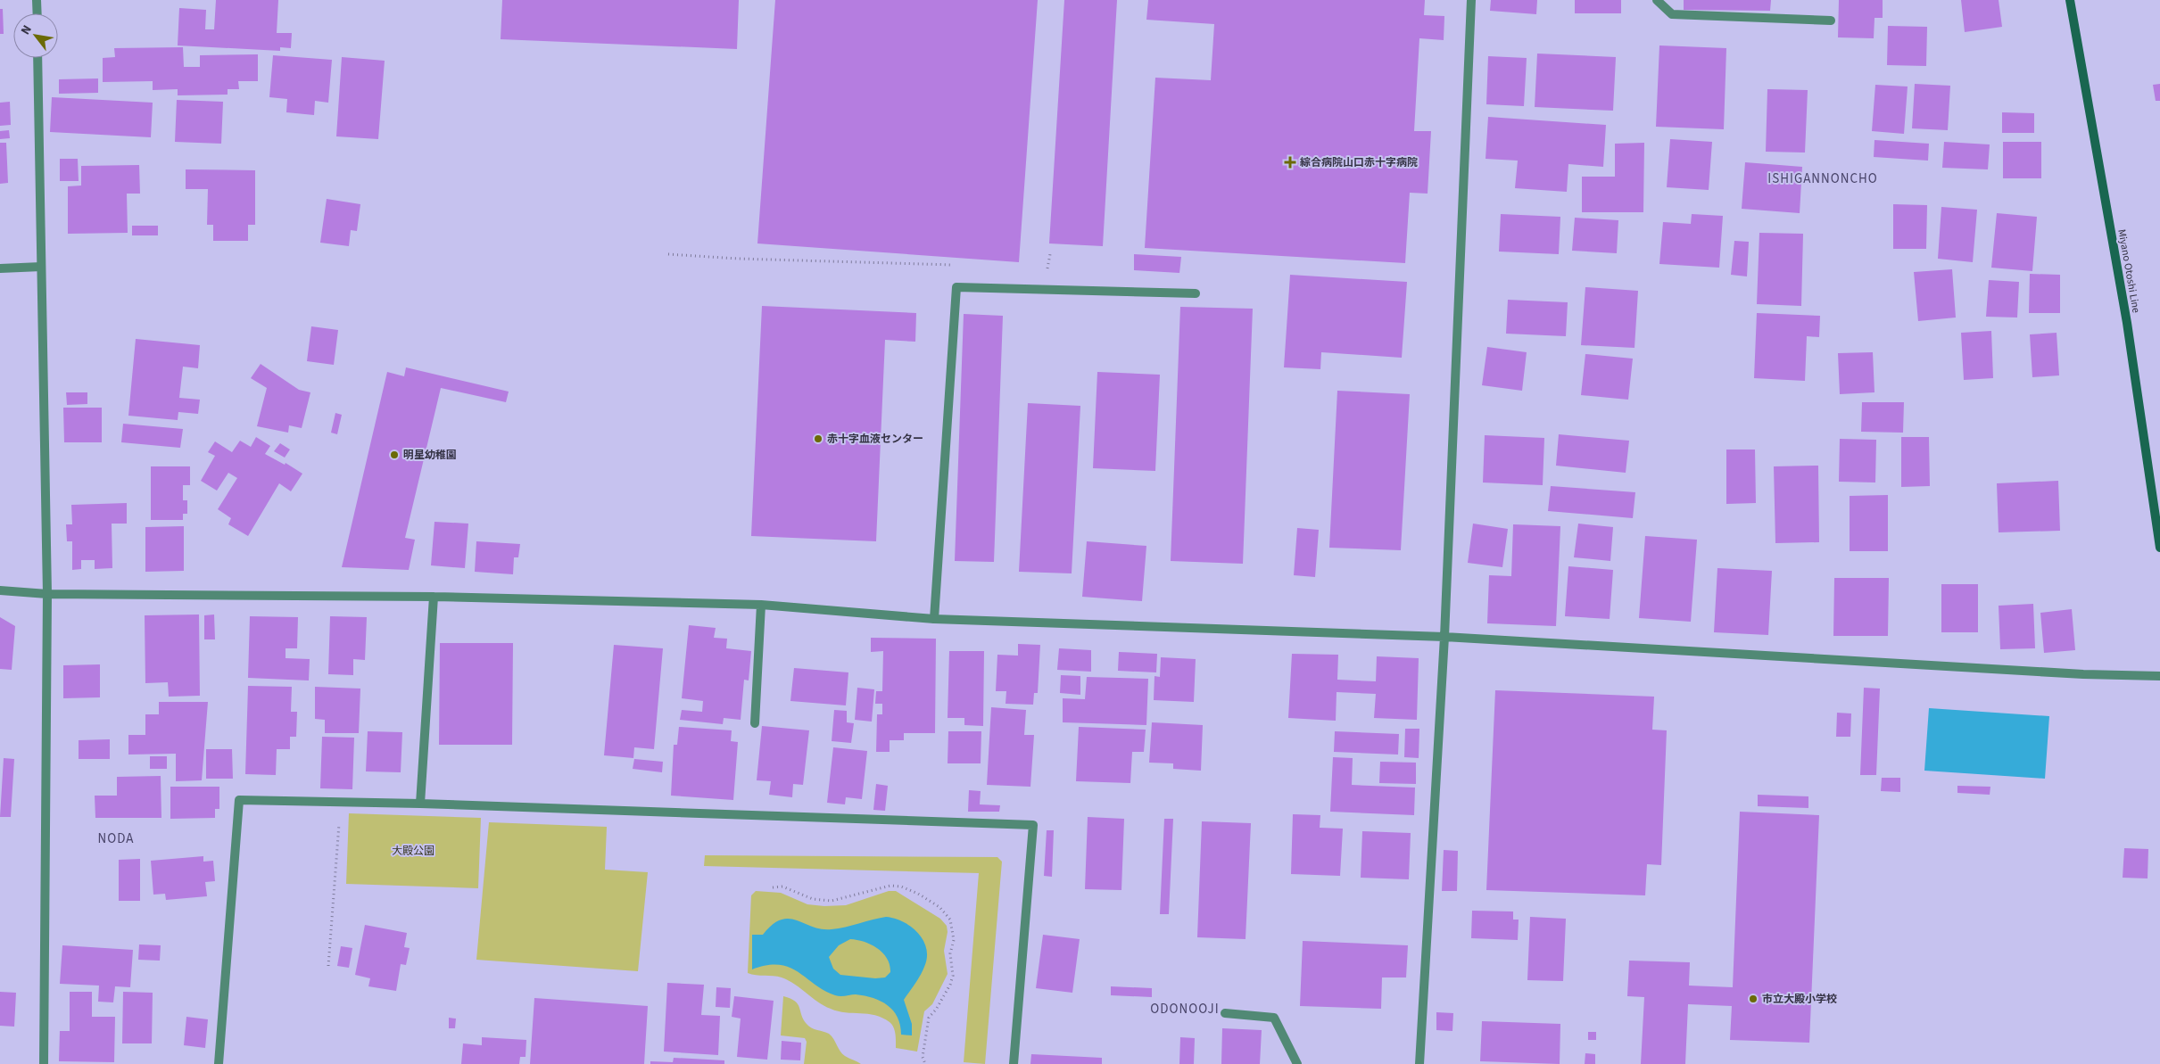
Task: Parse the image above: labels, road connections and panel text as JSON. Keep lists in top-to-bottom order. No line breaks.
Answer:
{"streets":{"main road":["Miyano Otoshi Line"]},"districts":["ISHIGANNONCHO","NODA","ODONOOJI"],"parks":["大殿公園"],"places":{"health":["綜合病院山口赤十字病院"],"other":["赤十字血液センター","明星幼稚園","市立大殿小学校"]},"north":"top left"}
